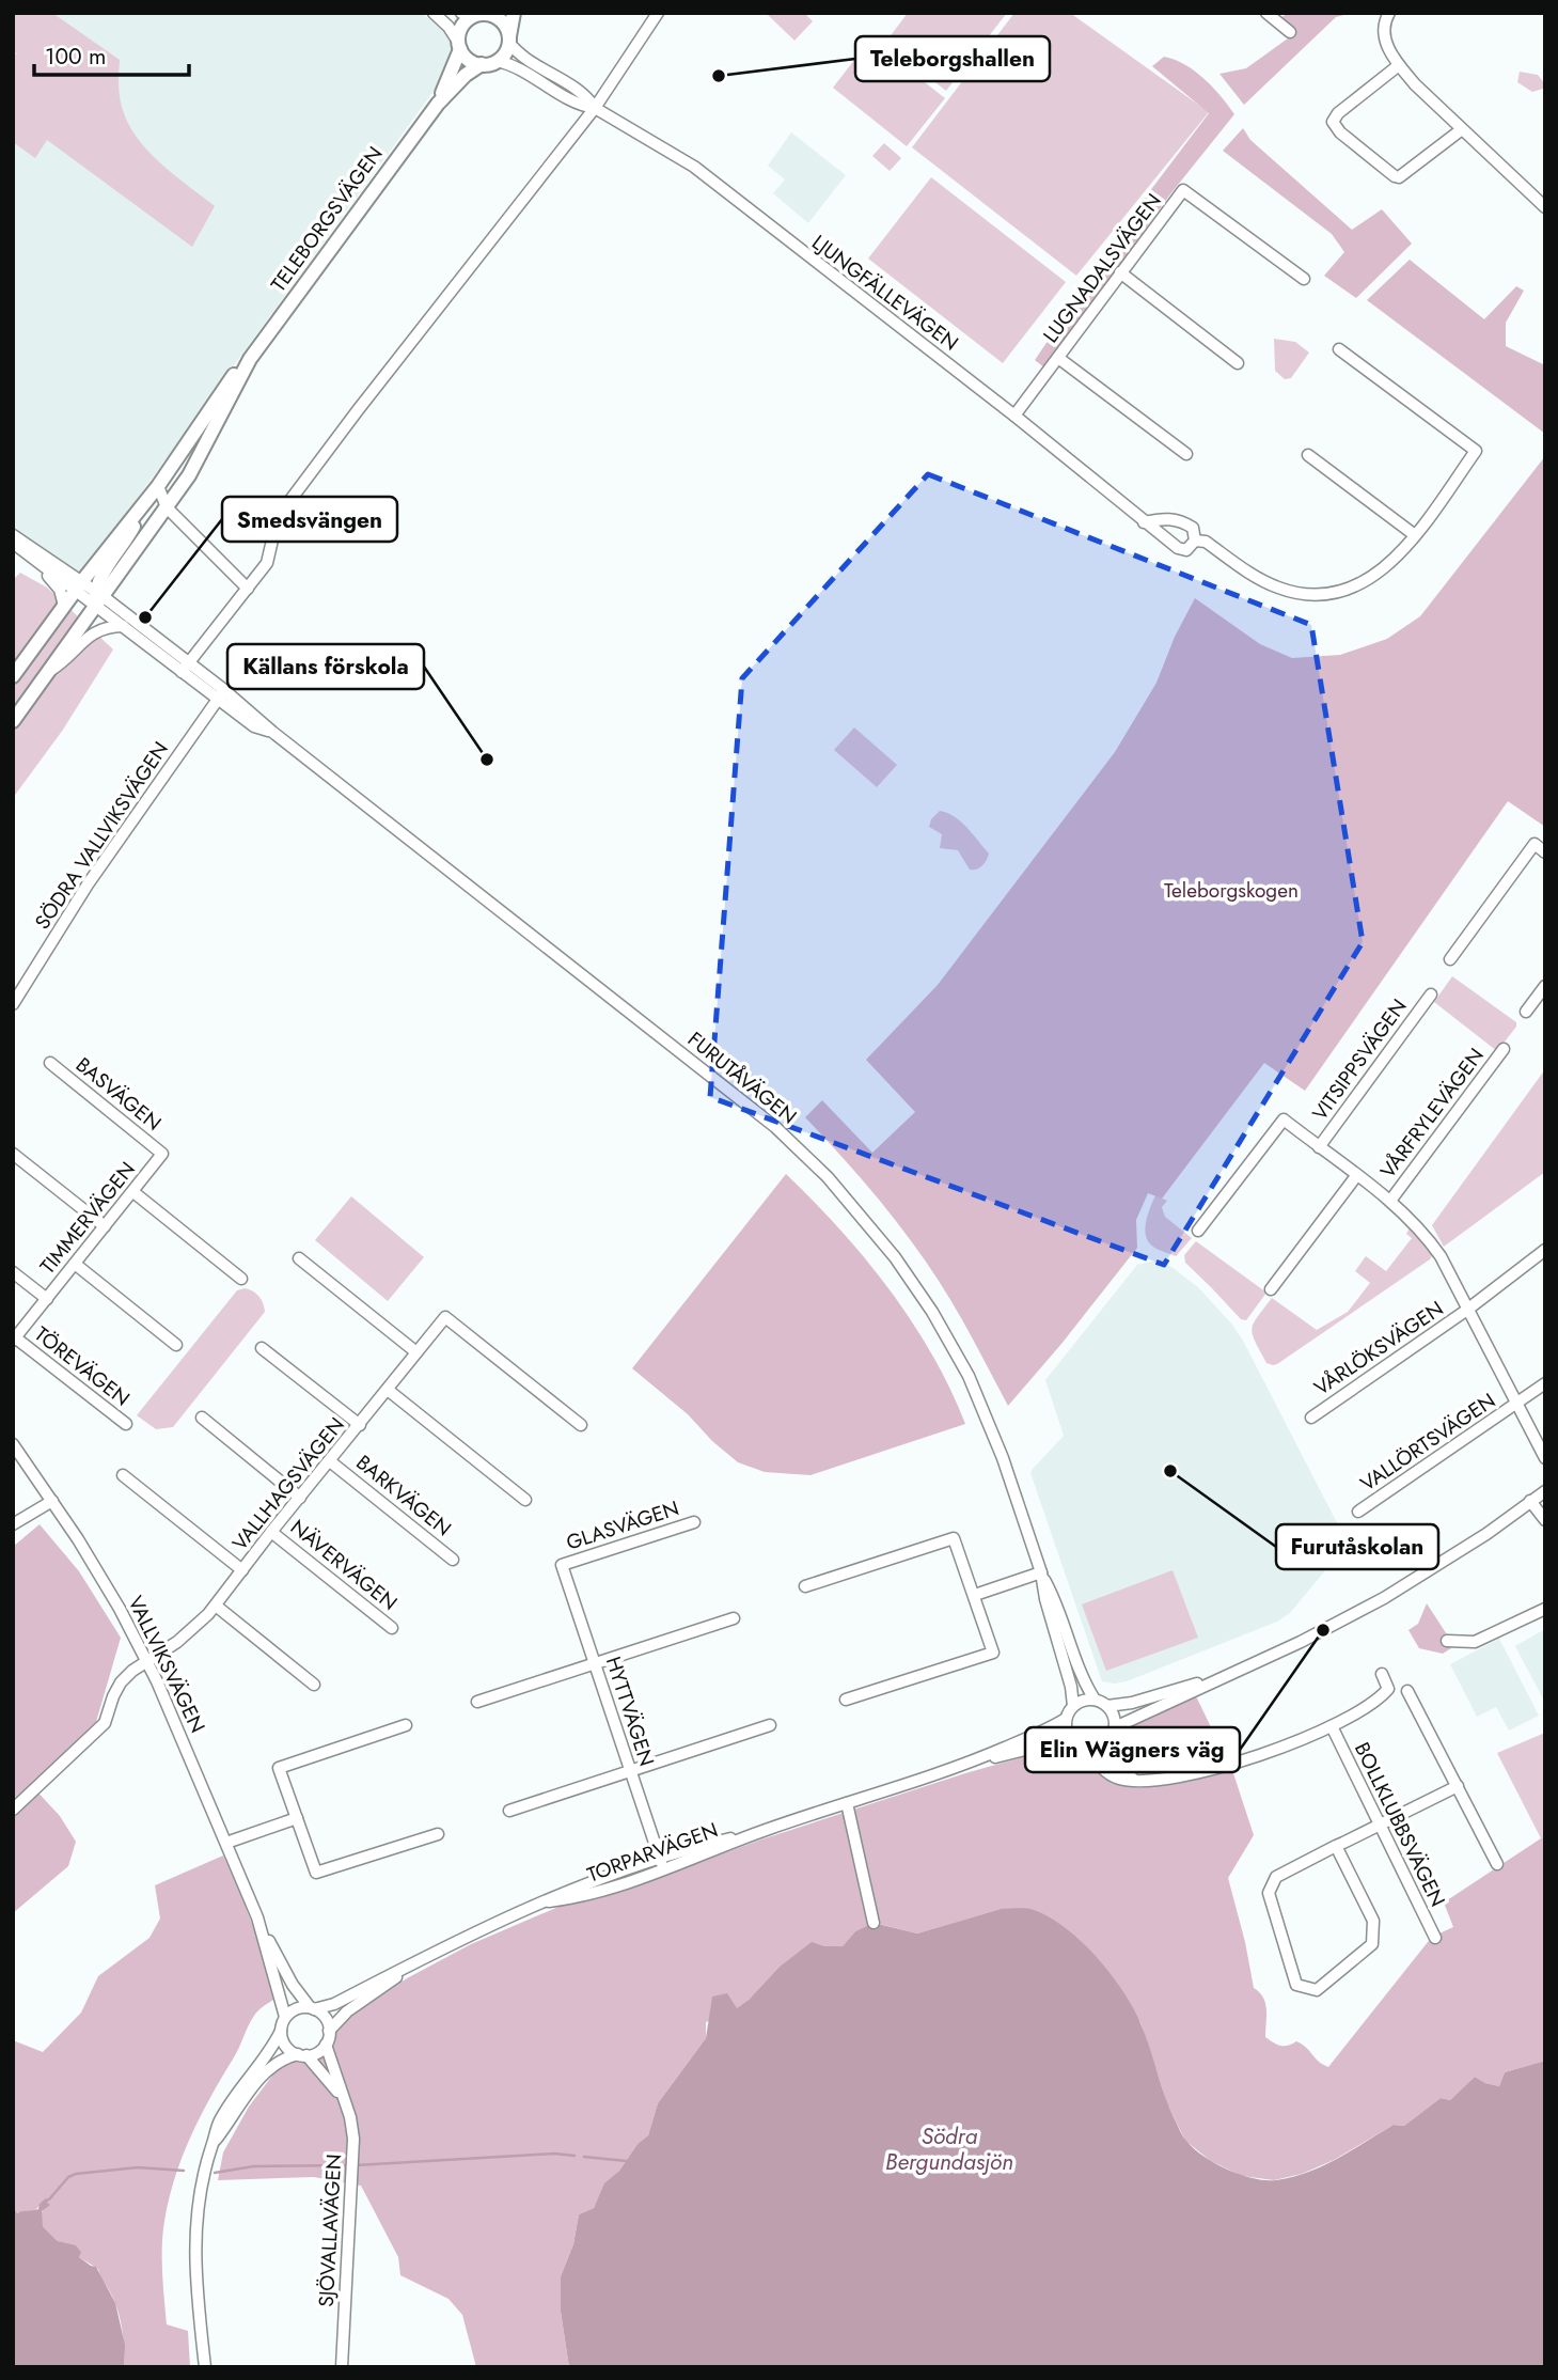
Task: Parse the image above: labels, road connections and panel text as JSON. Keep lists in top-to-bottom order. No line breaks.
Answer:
{"streets":{"main road":["TELEBORGSVÄGEN"],"street":["LUGNADALSVÄGEN","LJUNGFÄLLEVÄGEN","SÖDRA VALLVIKSVÄGEN","VITSIPPSVÄGEN","FURUTÅVÄGEN","BASVÄGEN","VÅRFRYLEVÄGEN","TIMMERVÄGEN","VÅRLÖKSVÄGEN","TÖREVÄGEN","VALLÖRTSVÄGEN","VALLHAGSVÄGEN","BARKVÄGEN","GLASVÄGEN","NÄVERVÄGEN","VALLVIKSVÄGEN","HYTTVÄGEN","BOLLKLUBBSVÄGEN","TORPARVÄGEN","SJÖVALLAVÄGEN"]},"crossings":[["TELEBORGSVÄGEN","LJUNGFÄLLEVÄGEN"],["TELEBORGSVÄGEN","FURUTÅVÄGEN"],["LUGNADALSVÄGEN","LJUNGFÄLLEVÄGEN"],["SÖDRA VALLVIKSVÄGEN","FURUTÅVÄGEN"],["FURUTÅVÄGEN","TORPARVÄGEN"],["BASVÄGEN","TIMMERVÄGEN"],["TIMMERVÄGEN","TÖREVÄGEN"],["VALLHAGSVÄGEN","BARKVÄGEN"],["VALLHAGSVÄGEN","NÄVERVÄGEN"],["VALLHAGSVÄGEN","VALLVIKSVÄGEN"],["GLASVÄGEN","HYTTVÄGEN"],["VALLVIKSVÄGEN","TORPARVÄGEN"],["VALLVIKSVÄGEN","SJÖVALLAVÄGEN"],["HYTTVÄGEN","TORPARVÄGEN"],["TORPARVÄGEN","SJÖVALLAVÄGEN"]],"water":["Södra Bergundasjön"],"parks":["Teleborgskogen"],"places":["Teleborgshallen","Smedsvängen","Källans förskola","Furutåskolan","Elin Wägners väg"],"scale_bar":"100 m"}
